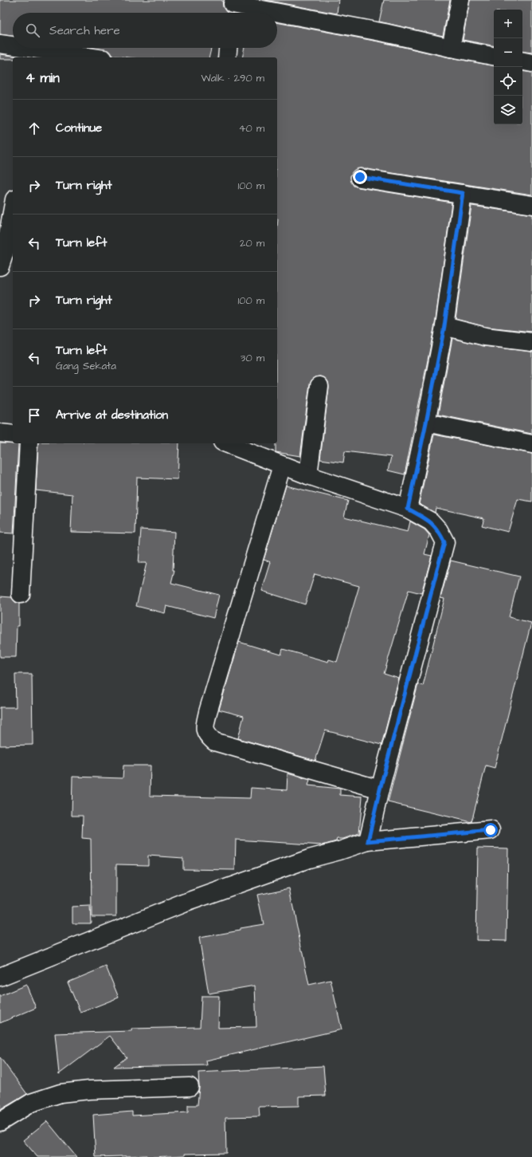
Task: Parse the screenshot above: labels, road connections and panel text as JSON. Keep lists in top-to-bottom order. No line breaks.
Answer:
{"page":{"map_buttons":["+","−"],"search":"Search here","heading":["4 min","Walk · 290 m"],"list":[["Continue","40 m"],["Turn right","100 m"],["Turn left","20 m"],["Turn right","100 m"],["Turn left","Gang Sekata","30 m"],"Arrive at destination"]}}
